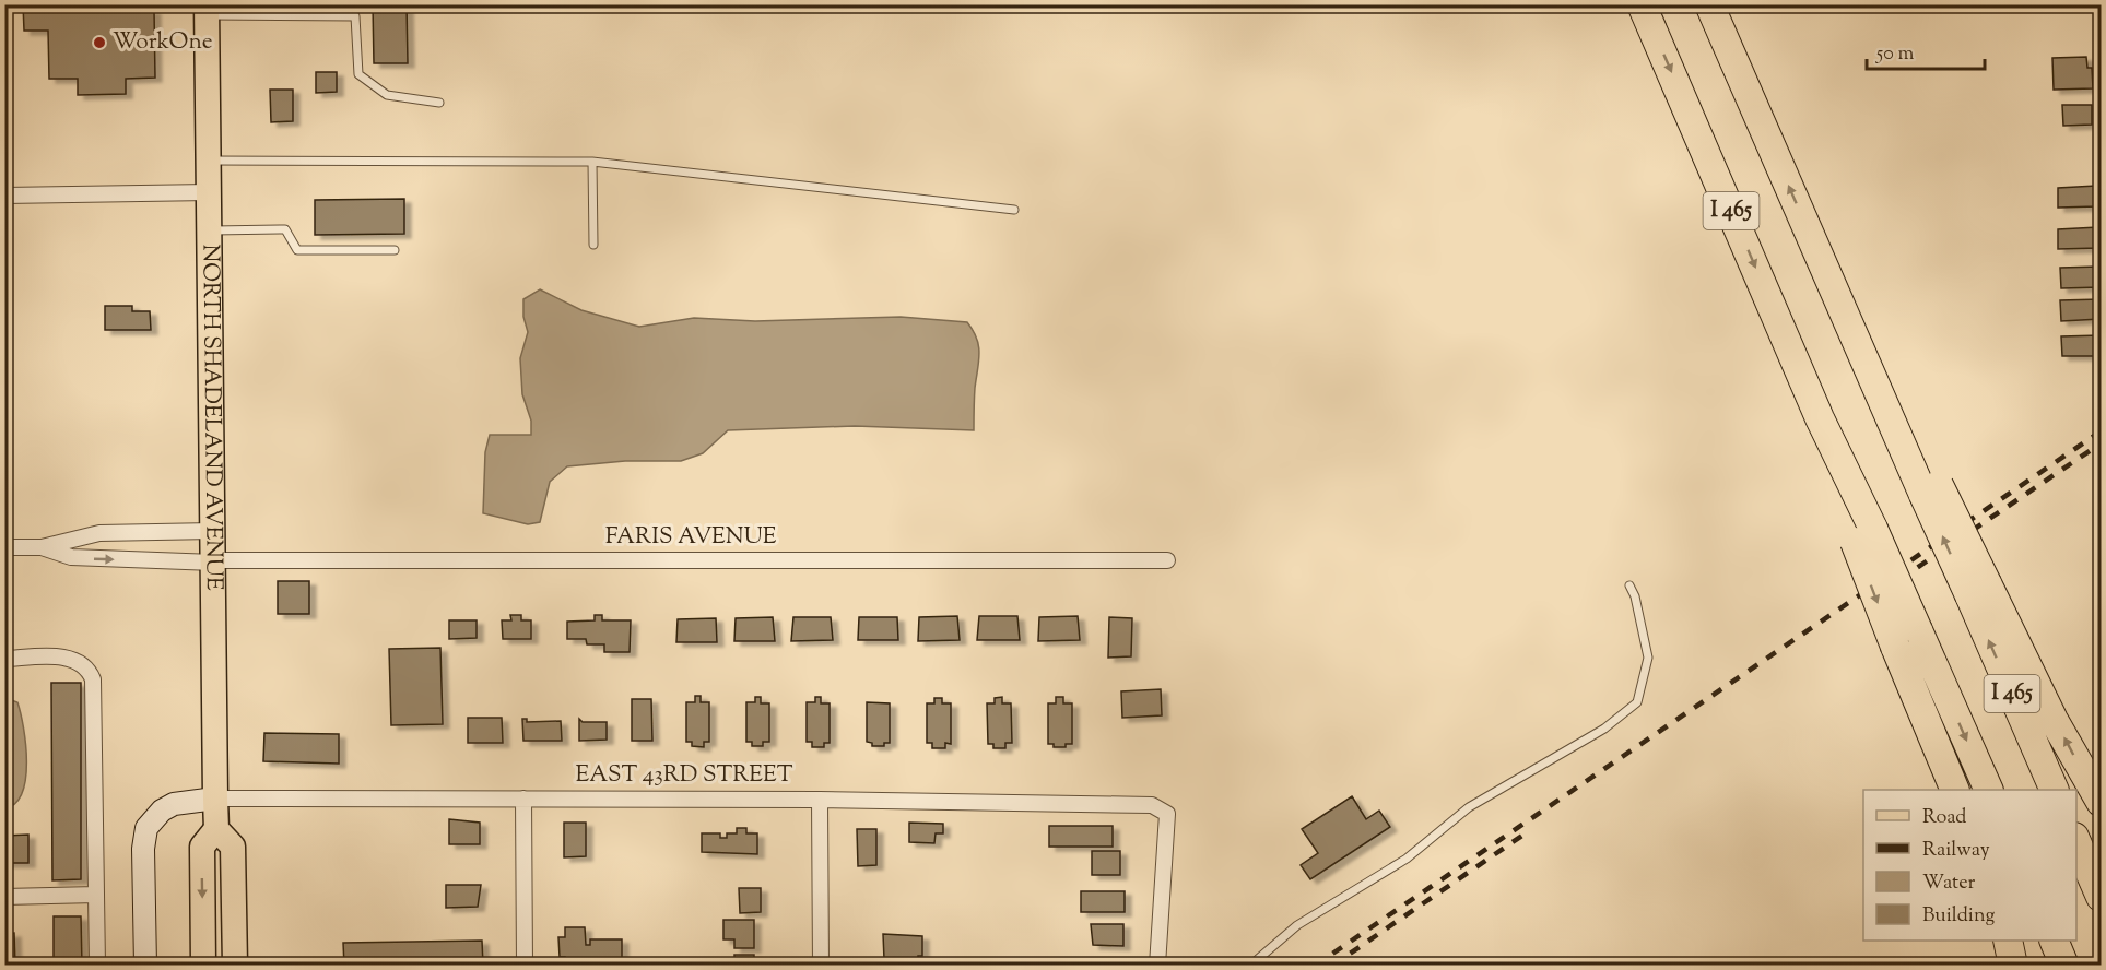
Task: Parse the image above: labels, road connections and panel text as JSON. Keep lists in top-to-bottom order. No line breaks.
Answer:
{"streets":{"highway":["I 465"],"main road":["NORTH SHADELAND AVENUE"],"street":["FARIS AVENUE","EAST 43RD STREET"]},"crossings":[["NORTH SHADELAND AVENUE","FARIS AVENUE"],["NORTH SHADELAND AVENUE","EAST 43RD STREET"]],"places":["WorkOne"],"legend":["Road","Railway","Water","Building"],"scale_bar":"50 m"}
